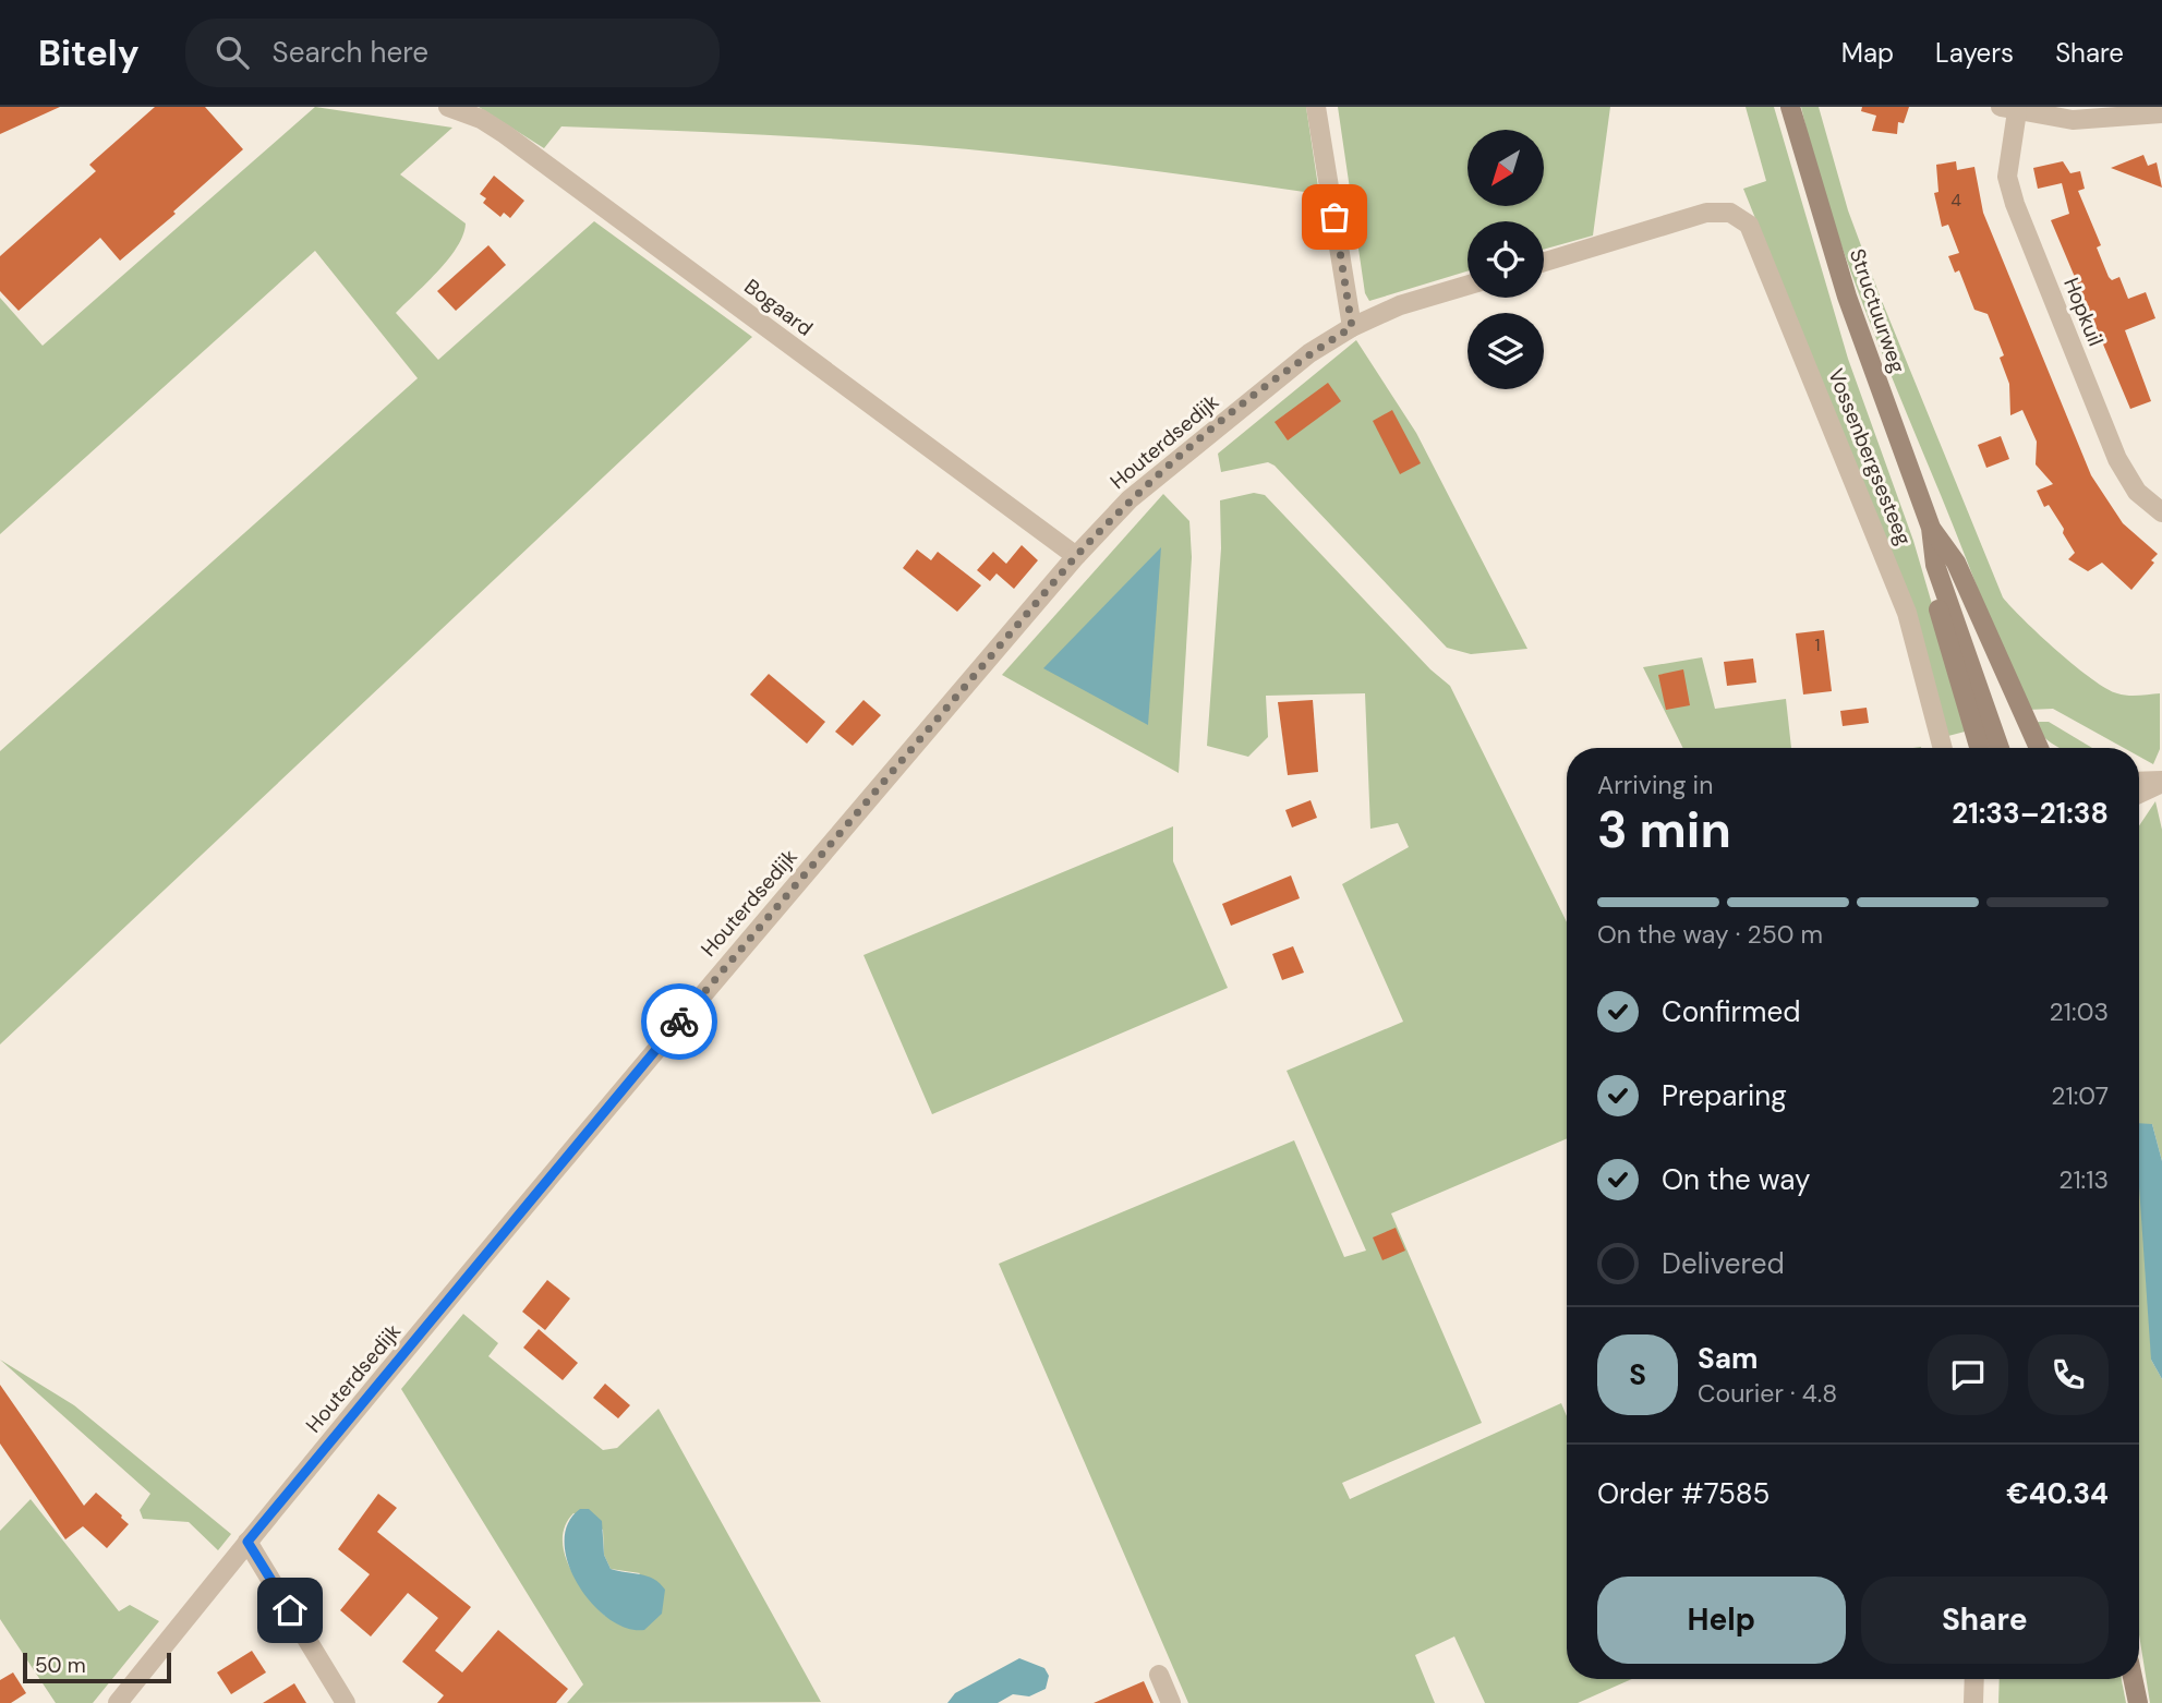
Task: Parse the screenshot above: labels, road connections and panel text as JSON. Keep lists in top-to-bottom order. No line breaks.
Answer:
{"streets":{"main road":["Structuurweg"],"street":["Bogaard","Hopkuil","Houterdsedijk","Vossenbergsesteeg"]},"crossings":[["Bogaard","Houterdsedijk"]],"house_numbers":["4","1"],"scale_bar":"50 m","north":"bottom left","page":{"header":"Bitely","search":"Search here","nav":["Map","Layers","Share"],"heading":["3 min","Arriving in","21:33–21:38"],"panel":["Sam","Courier · 4.8","Order #7585","€40.34"],"bar":"On the way · 250 m","list":[["Confirmed","21:03"],["Preparing","21:07"],["On the way","21:13"],"Delivered"],"round":"S","buttons":["Help","Share"],"scale":"50 m"}}
